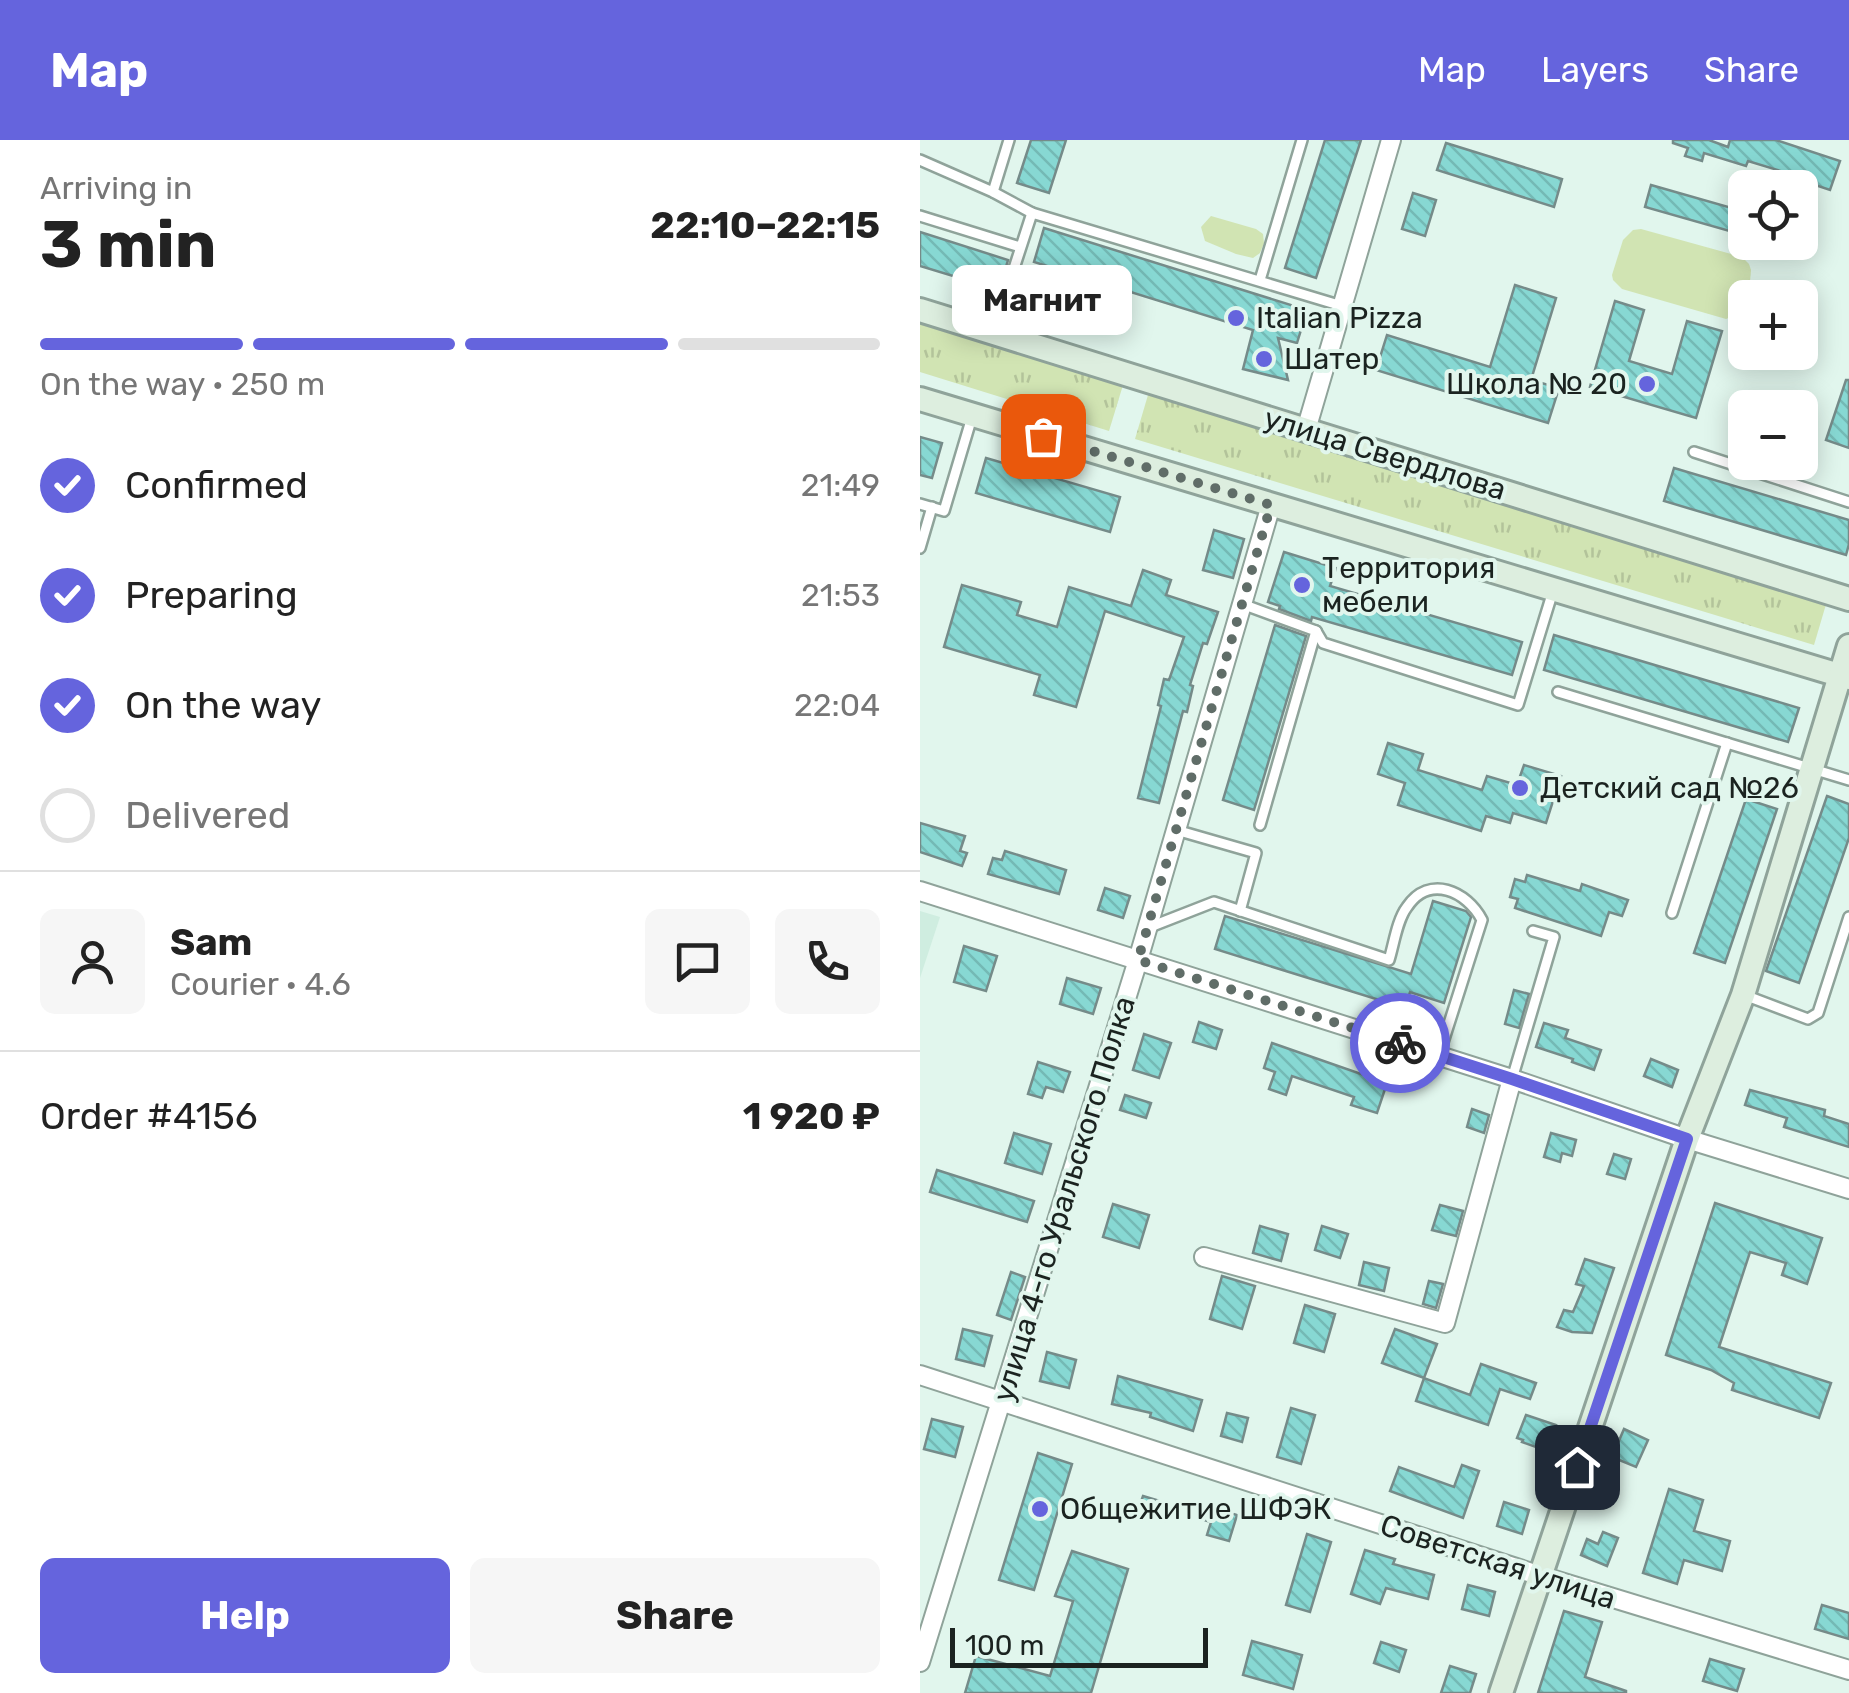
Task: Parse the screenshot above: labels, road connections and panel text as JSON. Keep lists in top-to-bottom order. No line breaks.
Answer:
{"streets":{"main road":["улица Свердлова"],"street":["улица 4-го Уральского Полка","Советская улица"]},"crossings":[["улица 4-го Уральского Полка","Советская улица"]],"places":["Italian Pizza","Шатер","Школа № 20","Магнит","Территория мебели","Детский сад №26","Общежитие ШФЭК"],"scale_bar":"100 m","page":{"header":"Map","nav":["Map","Layers","Share"],"heading":["3 min","Arriving in","22:10–22:15"],"panel":["Sam","Courier · 4.6","Order #4156","1 920 ₽"],"map_buttons":["+","−"],"bubble":"Магнит","bar":"On the way · 250 m","list":[["Confirmed","21:49"],["Preparing","21:53"],["On the way","22:04"],"Delivered"],"buttons":["Help","Share"],"scale":"100 m"}}
